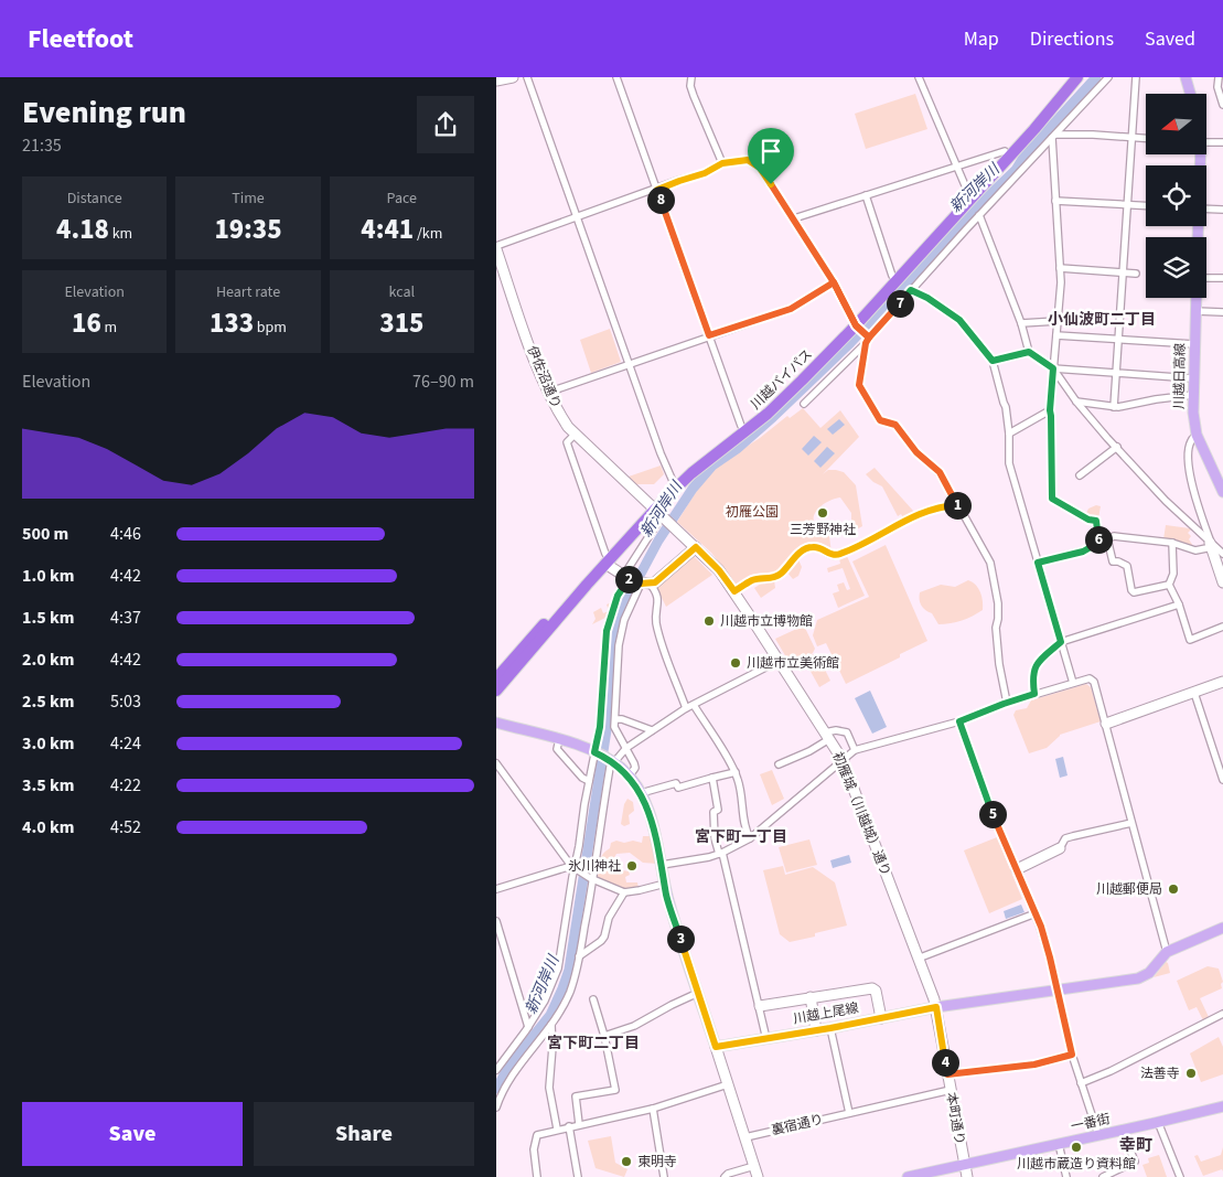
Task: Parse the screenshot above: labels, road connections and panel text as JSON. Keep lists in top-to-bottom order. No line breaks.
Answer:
{"streets":{"highway":["川越バイパス"],"main road":["川越日高線","川越上尾線","一番街"],"street":["伊佐沼通り","初雁城（川越城）通り","本町通り","裏宿通り"]},"crossings":[["伊佐沼通り","川越バイパス"],["伊佐沼通り","初雁城（川越城）通り"],["川越バイパス","初雁城（川越城）通り"],["初雁城（川越城）通り","川越上尾線"],["初雁城（川越城）通り","本町通り"],["川越上尾線","本町通り"],["本町通り","一番街"],["本町通り","裏宿通り"]],"districts":["小仙波町二丁目","宮下町一丁目","宮下町二丁目","幸町"],"water":["新河岸川"],"parks":["初雁公園"],"places":["三芳野神社","川越市立博物館","川越市立美術館","氷川神社","川越郵便局","法善寺","川越市蔵造り資料館","東明寺"],"north":"left","page":{"header":"Fleetfoot","nav":["Map","Directions","Saved"],"heading":["Evening run","21:35"],"stats":[["Distance","4.18 km"],["Time","19:35"],["Pace","4:41 /km"],["Elevation","16 m"],["Heart rate","133 bpm"],["kcal","315"]],"pins":["8","7","1","6","2","5","3","4"],"chart":["Elevation","76–90 m"],"list":[{"name":"500 m","note":"4:46"},{"name":"1.0 km","note":"4:42"},{"name":"1.5 km","note":"4:37"},{"name":"2.0 km","note":"4:42"},{"name":"2.5 km","note":"5:03"},{"name":"3.0 km","note":"4:24"},{"name":"3.5 km","note":"4:22"},{"name":"4.0 km","note":"4:52"}],"buttons":["Save","Share"]}}
